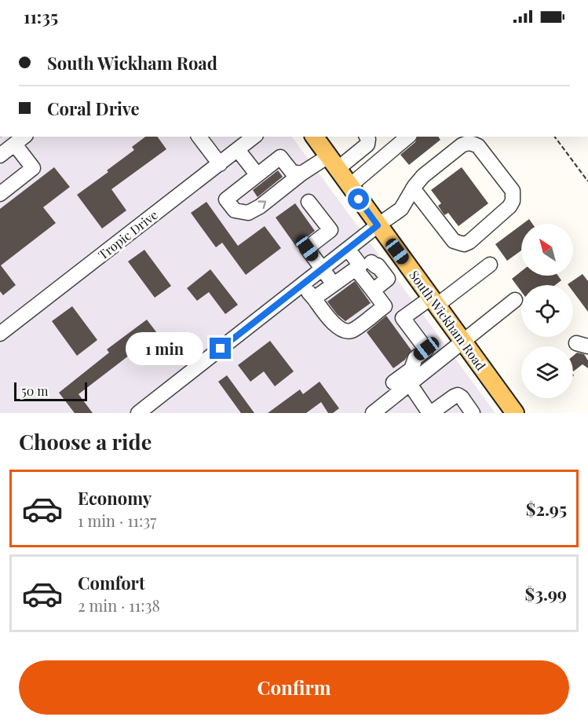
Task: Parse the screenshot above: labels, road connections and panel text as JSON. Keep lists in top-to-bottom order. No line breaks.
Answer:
{"streets":{"main road":["South Wickham Road"],"street":["Tropic Drive"]},"scale_bar":"50 m","north":"top left","page":{"status":"11:35","banner":["South Wickham Road","Coral Drive"],"bubble":"1 min","scale":"50 m","heading":"Choose a ride","list":[{"name":"Economy","note":"1 min · 11:37","value":"$2.95"},{"name":"Comfort","note":"2 min · 11:38","value":"$3.99"}],"buttons":"Confirm"}}
